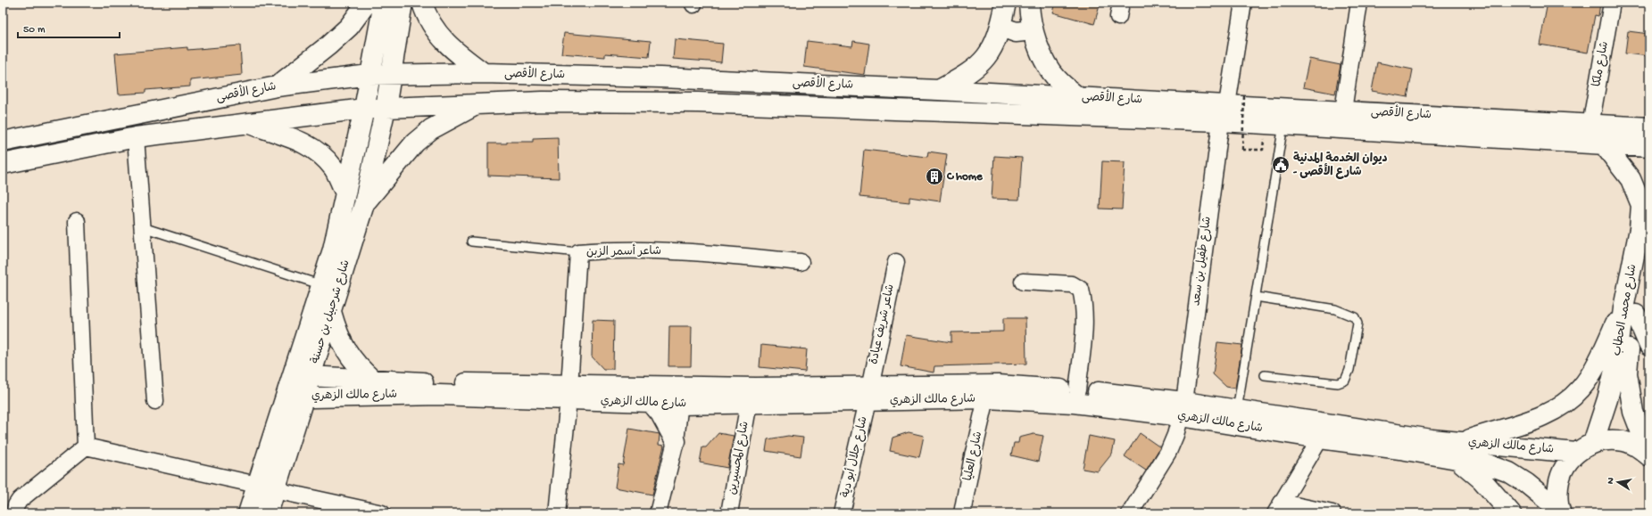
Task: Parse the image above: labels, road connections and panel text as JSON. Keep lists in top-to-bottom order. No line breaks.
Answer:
{"streets":{"street":["شارع ملكا","شارع الأقصى","شاعر أسمر الزبن","شارع طفيل بن سعد","شارع محمد الحطاب","شارع شرحبيل بن حسنة","شاعر شريف عيادة","شارع مالك الزهري","شارع العليا","شارع جلال أبو دية","شارع المحسيرين"]},"crossings":[["شارع ملكا","شارع الأقصى"],["شارع الأقصى","شارع طفيل بن سعد"],["شارع الأقصى","شارع محمد الحطاب"],["شارع الأقصى","شارع شرحبيل بن حسنة"],["شاعر أسمر الزبن","شارع مالك الزهري"],["شارع طفيل بن سعد","شارع مالك الزهري"],["شارع محمد الحطاب","شارع مالك الزهري"],["شارع شرحبيل بن حسنة","شارع مالك الزهري"],["شاعر شريف عيادة","شارع مالك الزهري"],["شاعر شريف عيادة","شارع جلال أبو دية"],["شارع مالك الزهري","شارع العليا"],["شارع مالك الزهري","شارع جلال أبو دية"],["شارع مالك الزهري","شارع المحسيرين"]],"places":{"public building":["ديوان الخدمة المدنية - شارع الأقصى"],"building":["C home"]},"scale_bar":"50 m","north":"left"}
